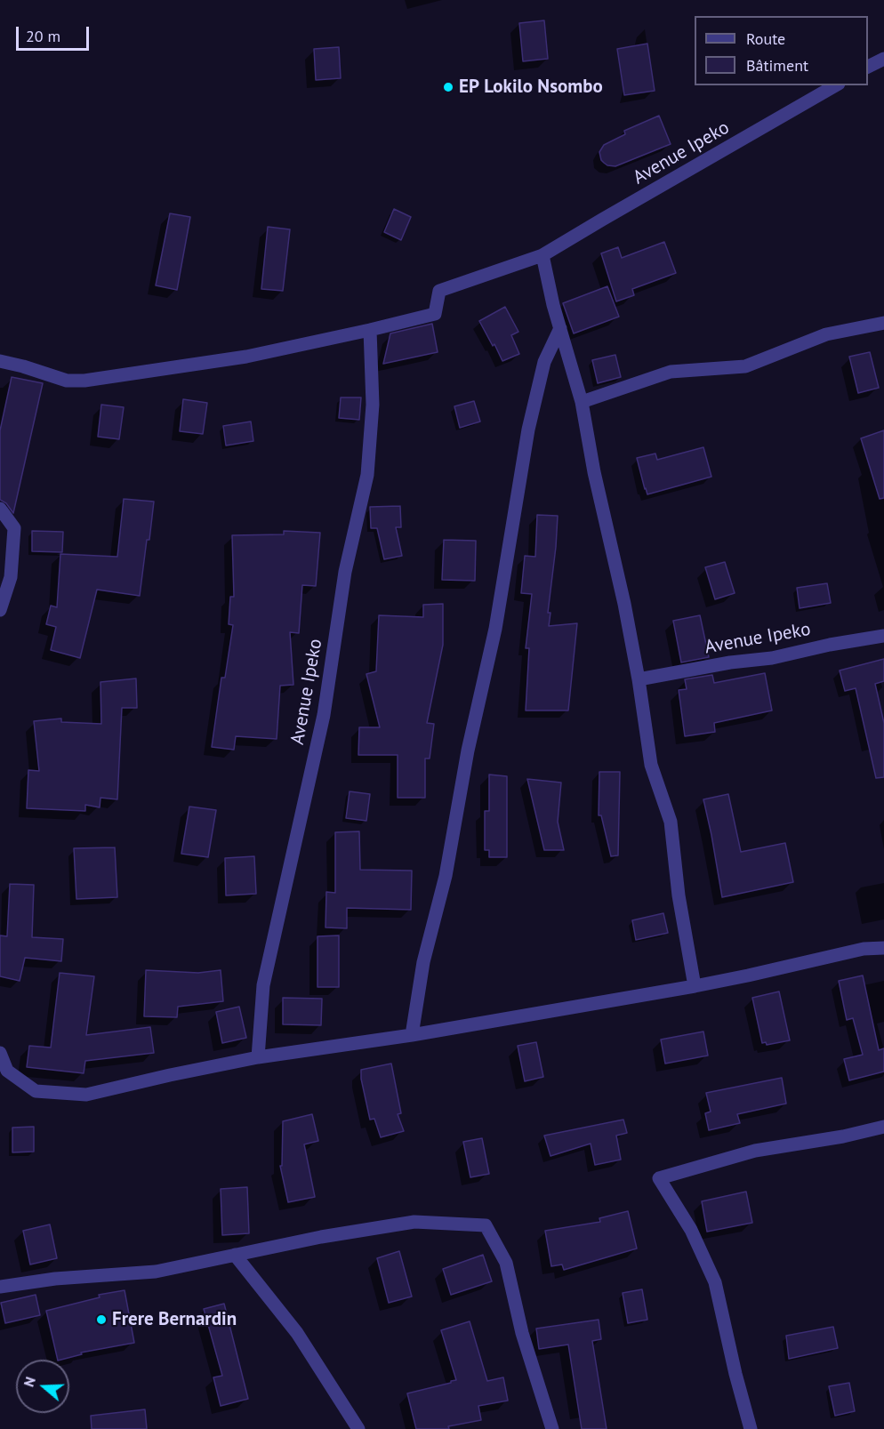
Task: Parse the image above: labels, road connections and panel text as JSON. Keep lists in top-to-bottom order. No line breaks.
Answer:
{"streets":{"street":["Avenue Ipeko"]},"places":["EP Lokilo Nsombo","Frere Bernardin"],"legend":["Route","Bâtiment"],"scale_bar":"20 m","north":"left"}
